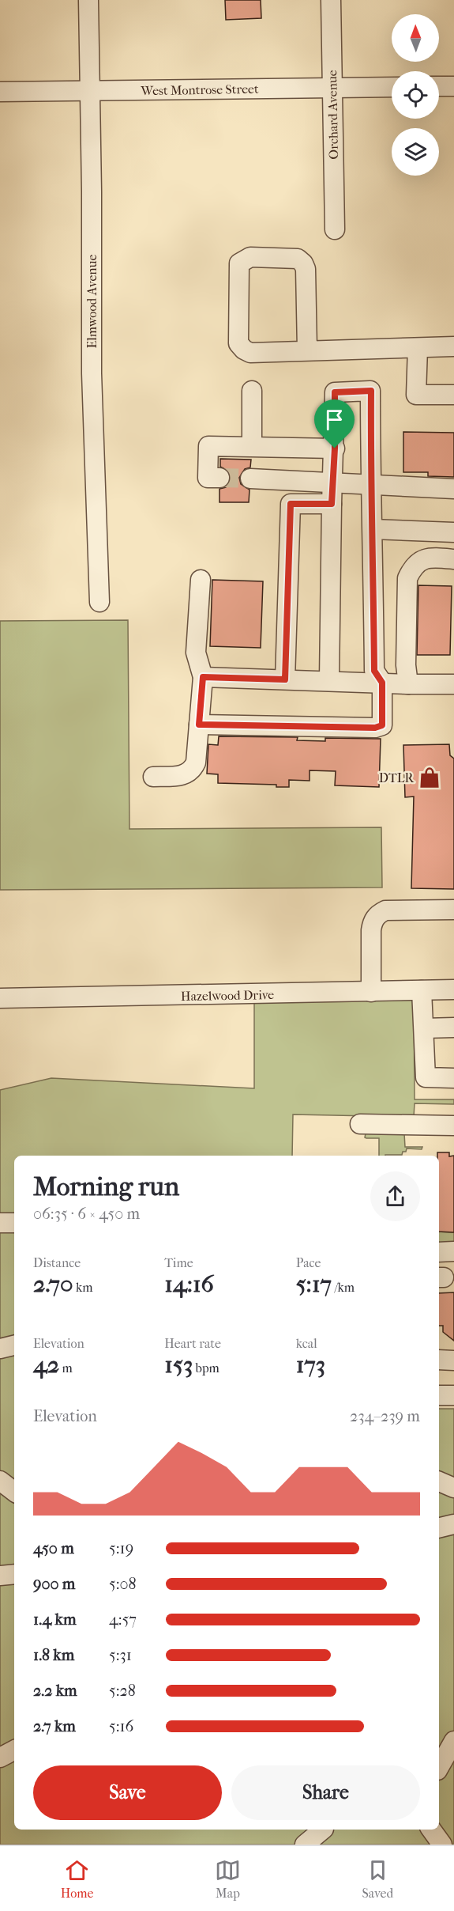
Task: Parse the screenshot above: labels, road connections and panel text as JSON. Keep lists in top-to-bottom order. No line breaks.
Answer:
{"streets":{"street":["West Montrose Street","Orchard Avenue","Elmwood Avenue","Hazelwood Drive"]},"crossings":[["West Montrose Street","Orchard Avenue"],["West Montrose Street","Elmwood Avenue"]],"places":{"shop":["DTLR"]},"north":"top","page":{"heading":["Morning run","06:35 · 6 × 450 m"],"stats":[["Distance","2.70 km"],["Time","14:16"],["Pace","5:17 /km"],["Elevation","42 m"],["Heart rate","153 bpm"],["kcal","173"]],"chart":["Elevation","234–239 m"],"list":[{"name":"450 m","note":"5:19"},{"name":"900 m","note":"5:08"},{"name":"1.4 km","note":"4:57"},{"name":"1.8 km","note":"5:31"},{"name":"2.2 km","note":"5:28"},{"name":"2.7 km","note":"5:16"}],"buttons":["Save","Share"],"tabs":["Home","Map","Saved"]}}
